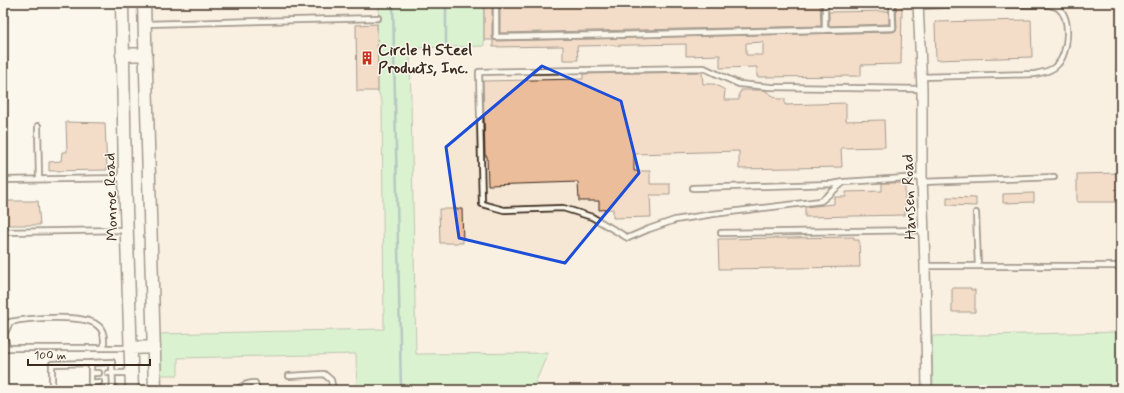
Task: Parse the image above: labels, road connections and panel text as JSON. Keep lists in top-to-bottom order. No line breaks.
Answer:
{"streets":{"main road":["Monroe Road"],"street":["Hansen Road"]},"places":{"building":["Circle H Steel Products, Inc."]},"scale_bar":"100 m"}
